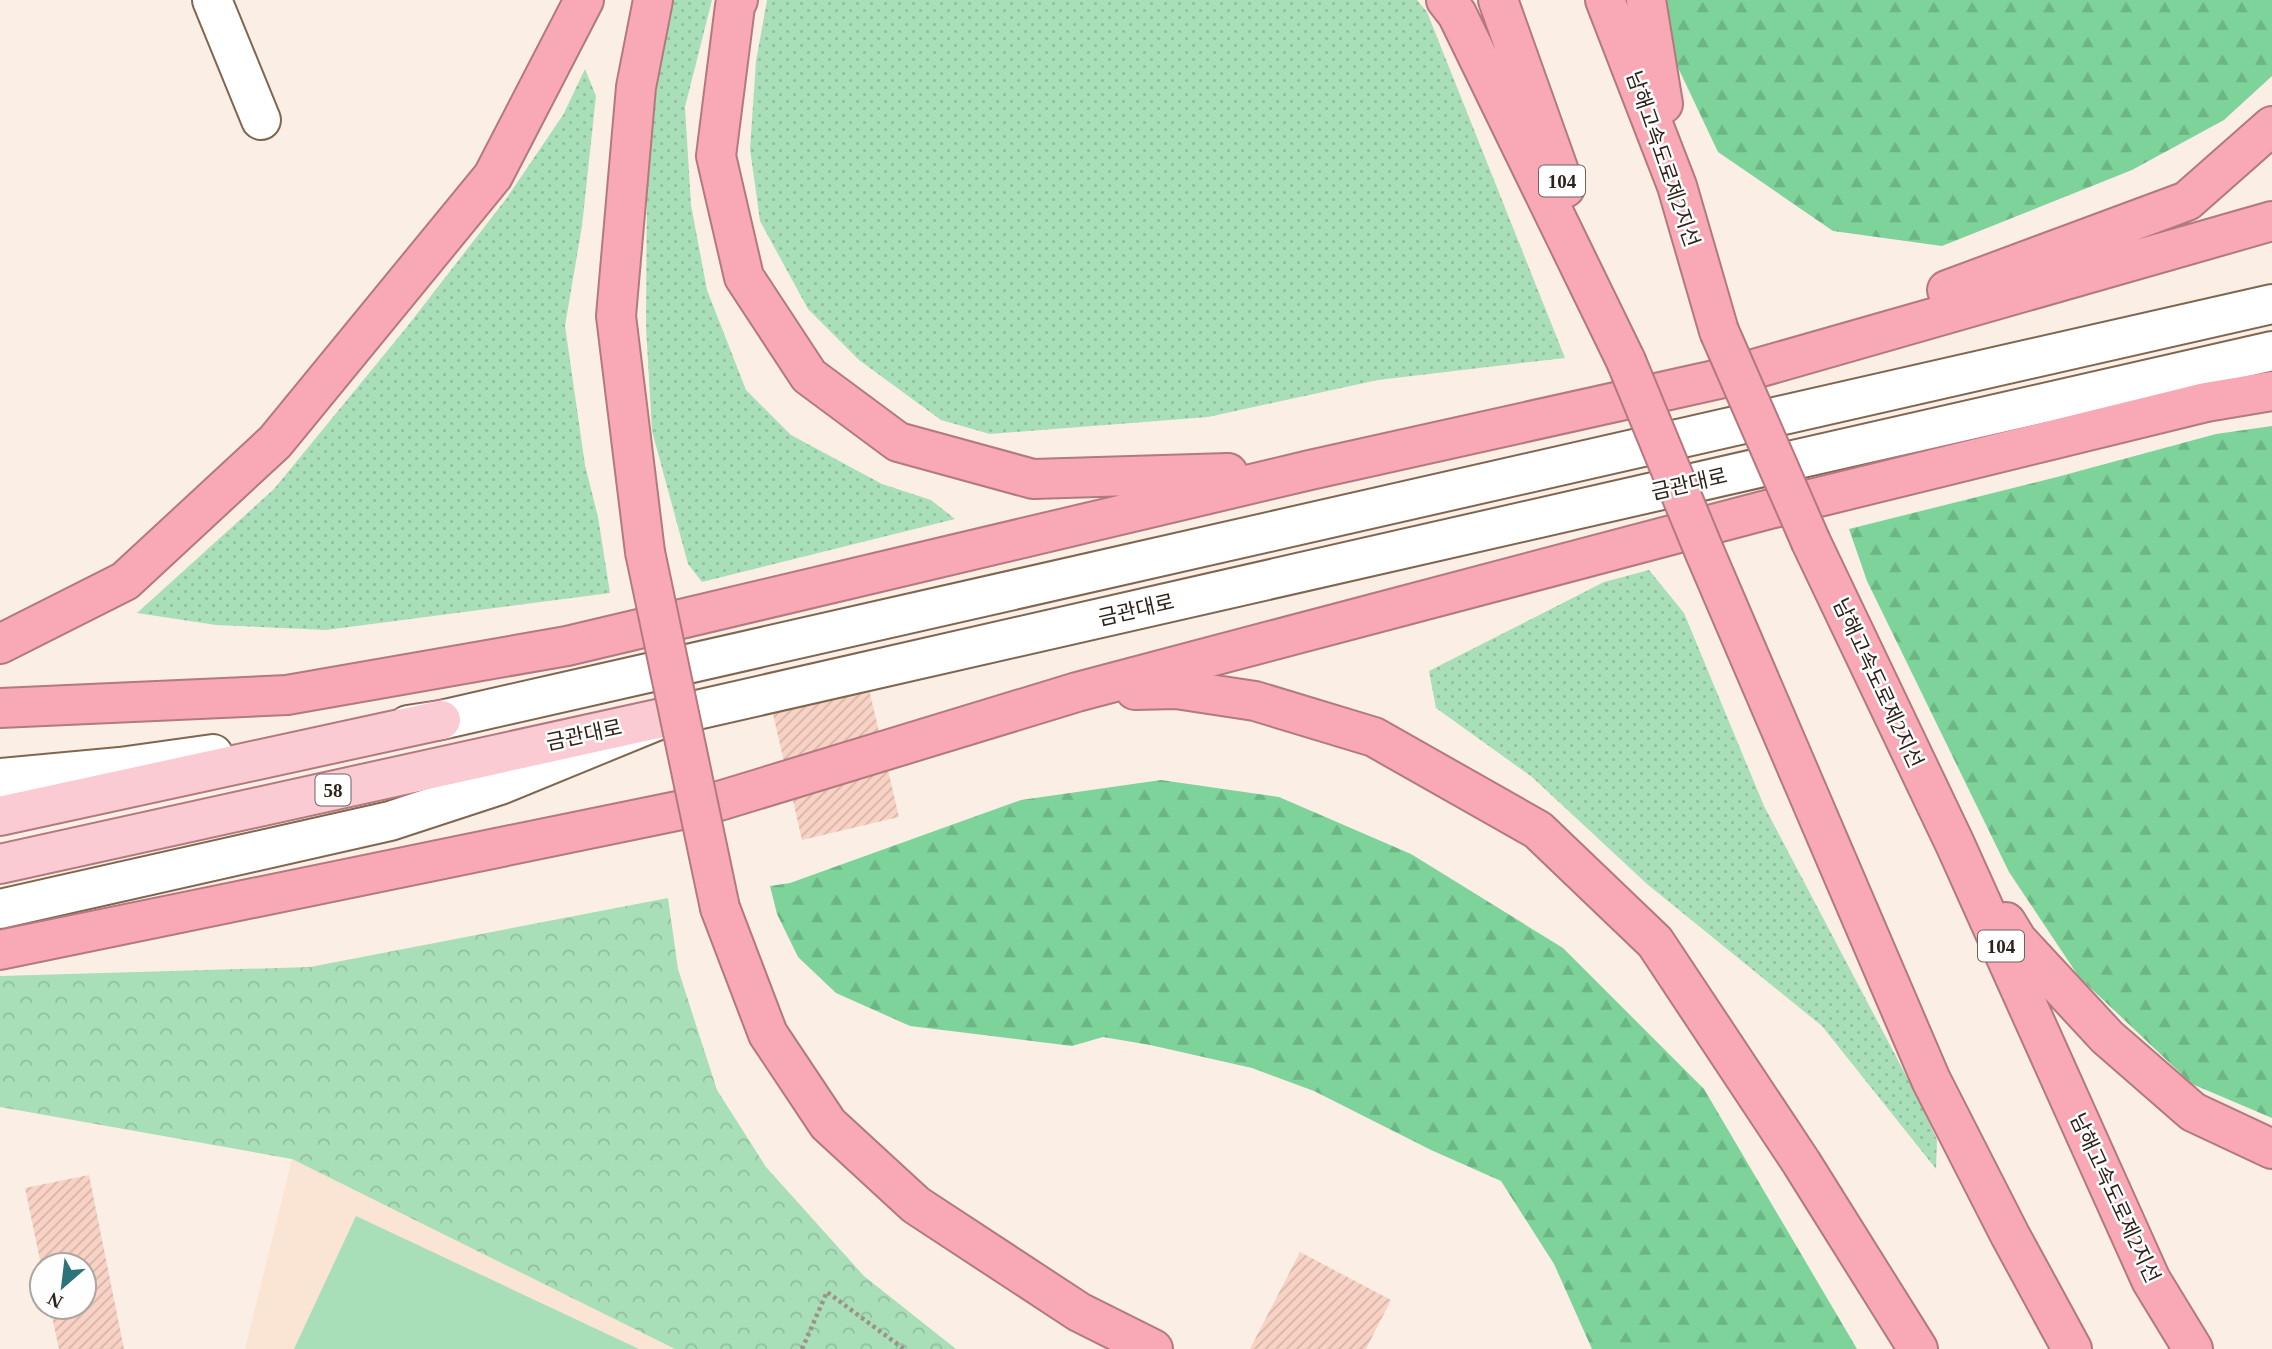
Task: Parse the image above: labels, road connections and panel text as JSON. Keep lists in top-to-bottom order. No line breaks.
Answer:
{"streets":{"highway":["남해고속도로제2지선","104"],"main road":["금관대로","58"]},"north":"bottom left"}
